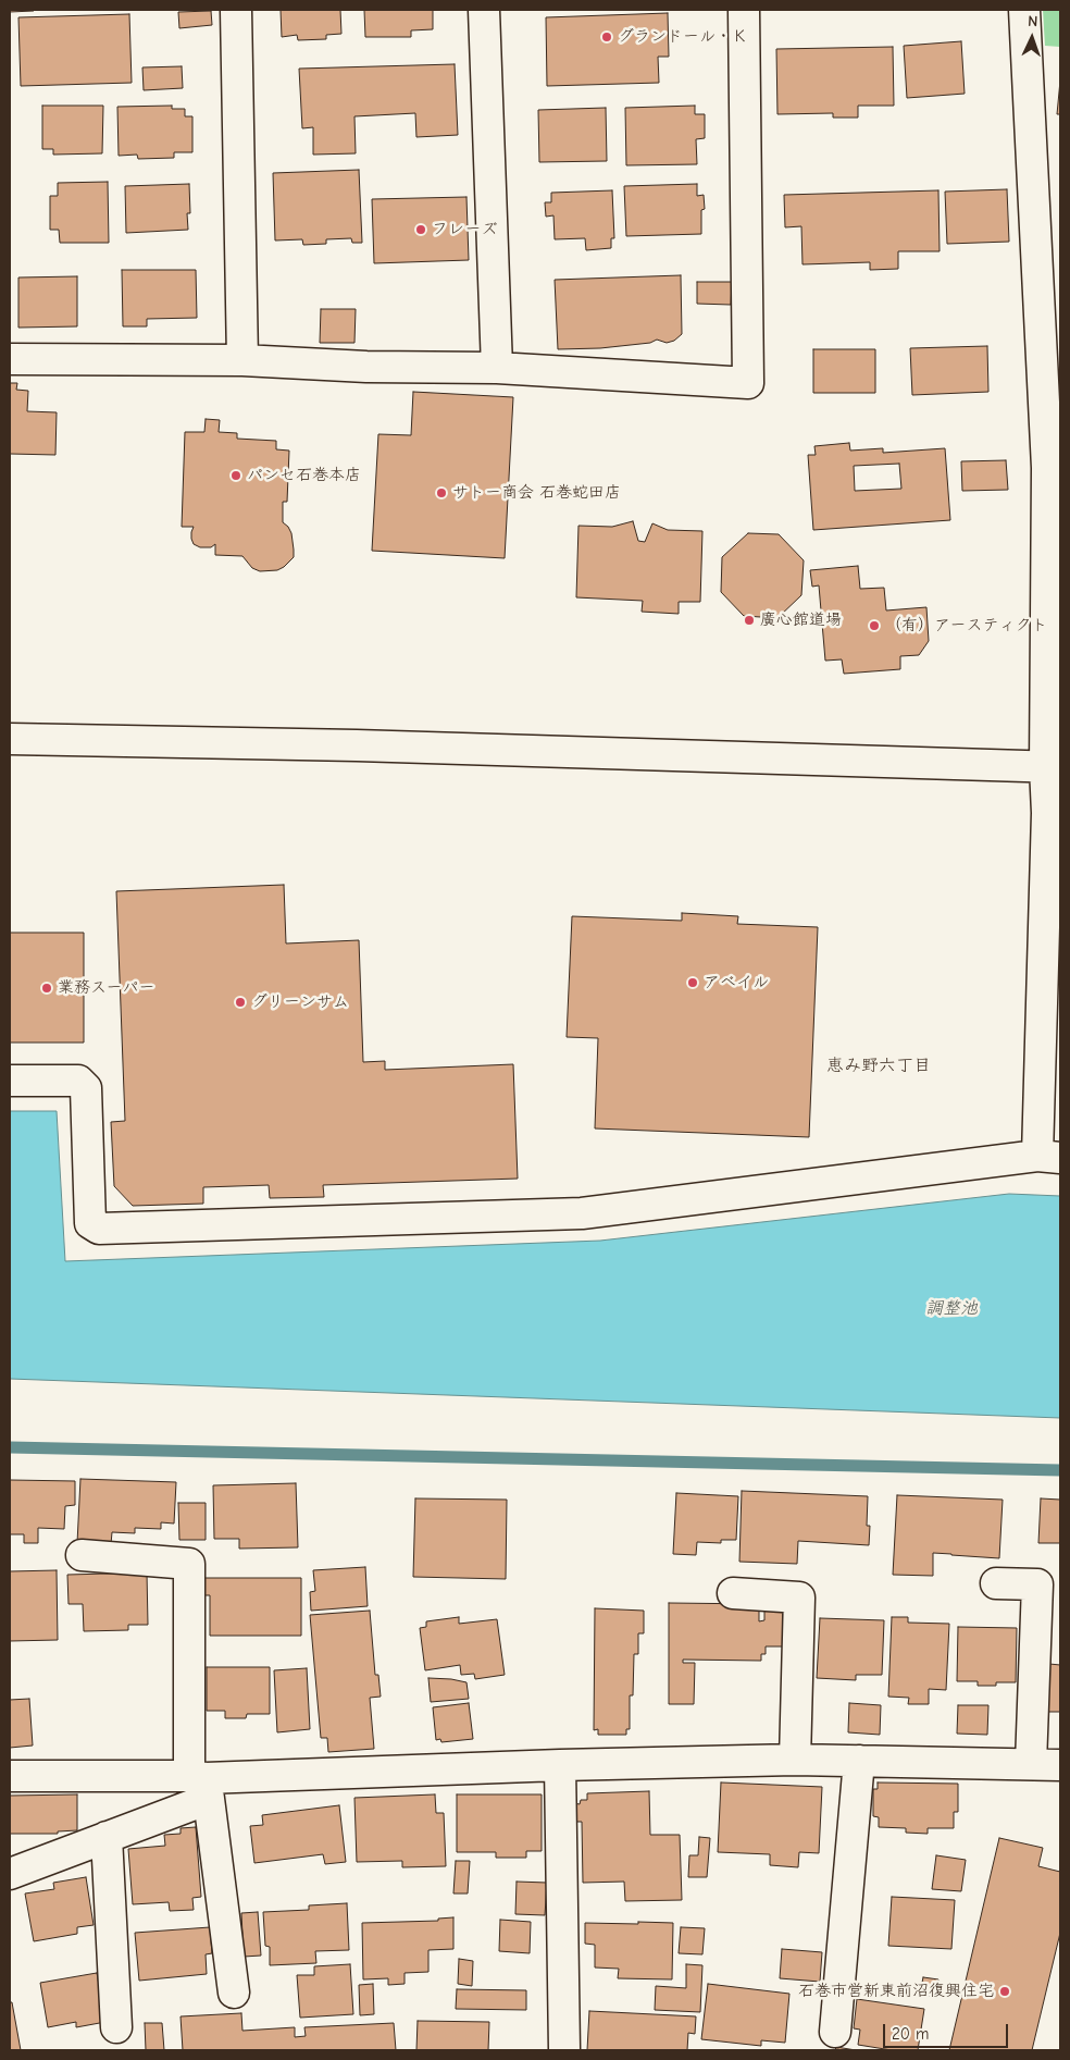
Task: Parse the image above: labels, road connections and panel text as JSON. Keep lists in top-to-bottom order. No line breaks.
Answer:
{"districts":["恵み野六丁目"],"water":["調整池"],"places":["グランドール・Ｋ","フレーズ","パンセ石巻本店","サトー商会 石巻蛇田店","廣心館道場","（有）アースティクト","アベイル","業務スーパー","グリーンサム","石巻市営新東前沼復興住宅"],"scale_bar":"20 m","north":"top"}
